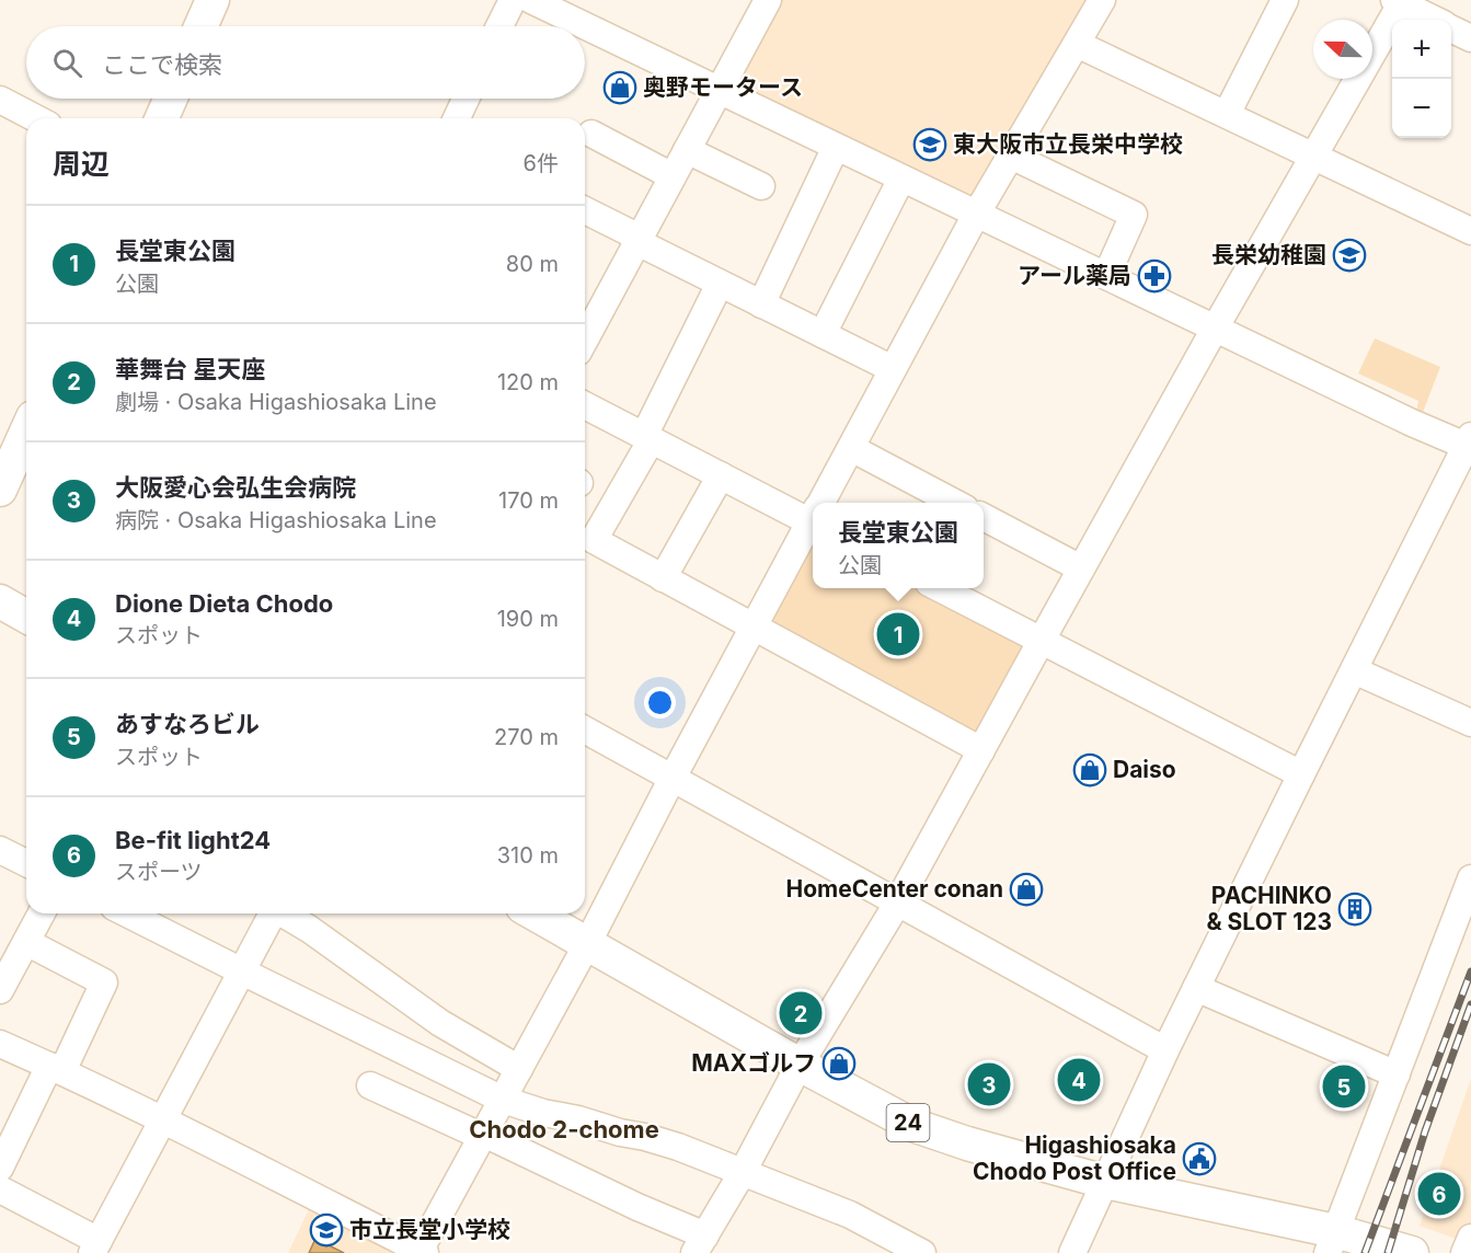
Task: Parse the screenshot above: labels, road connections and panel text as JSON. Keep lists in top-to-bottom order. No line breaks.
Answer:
{"streets":{"main road":["24"]},"districts":["Chodo 2-chome"],"places":{"shop":["奥野モータース","Daiso","HomeCenter conan","MAXゴルフ"],"school or university":["東大阪市立長栄中学校","長栄幼稚園","市立長堂小学校"],"pharmacy":["アール薬局"],"building":["PACHINKO & SLOT 123"],"public building":["Higashiosaka Chodo Post Office"]},"north":"left","page":{"map_buttons":["+","−"],"search":"ここで検索","heading":["周辺","6件"],"list":[{"mark":"1","name":"長堂東公園","note":"公園","value":"80 m"},{"mark":"2","name":"華舞台 星天座","note":"劇場 · Osaka Higashiosaka Line","value":"120 m"},{"mark":"3","name":"大阪愛心会弘生会病院","note":"病院 · Osaka Higashiosaka Line","value":"170 m"},{"mark":"4","name":"Dione Dieta Chodo","note":"スポット","value":"190 m"},{"mark":"5","name":"あすなろビル","note":"スポット","value":"270 m"},{"mark":"6","name":"Be-fit light24","note":"スポーツ","value":"310 m"}],"popup":["長堂東公園","公園"],"pins":["1","2","4","3","5","6"]}}
